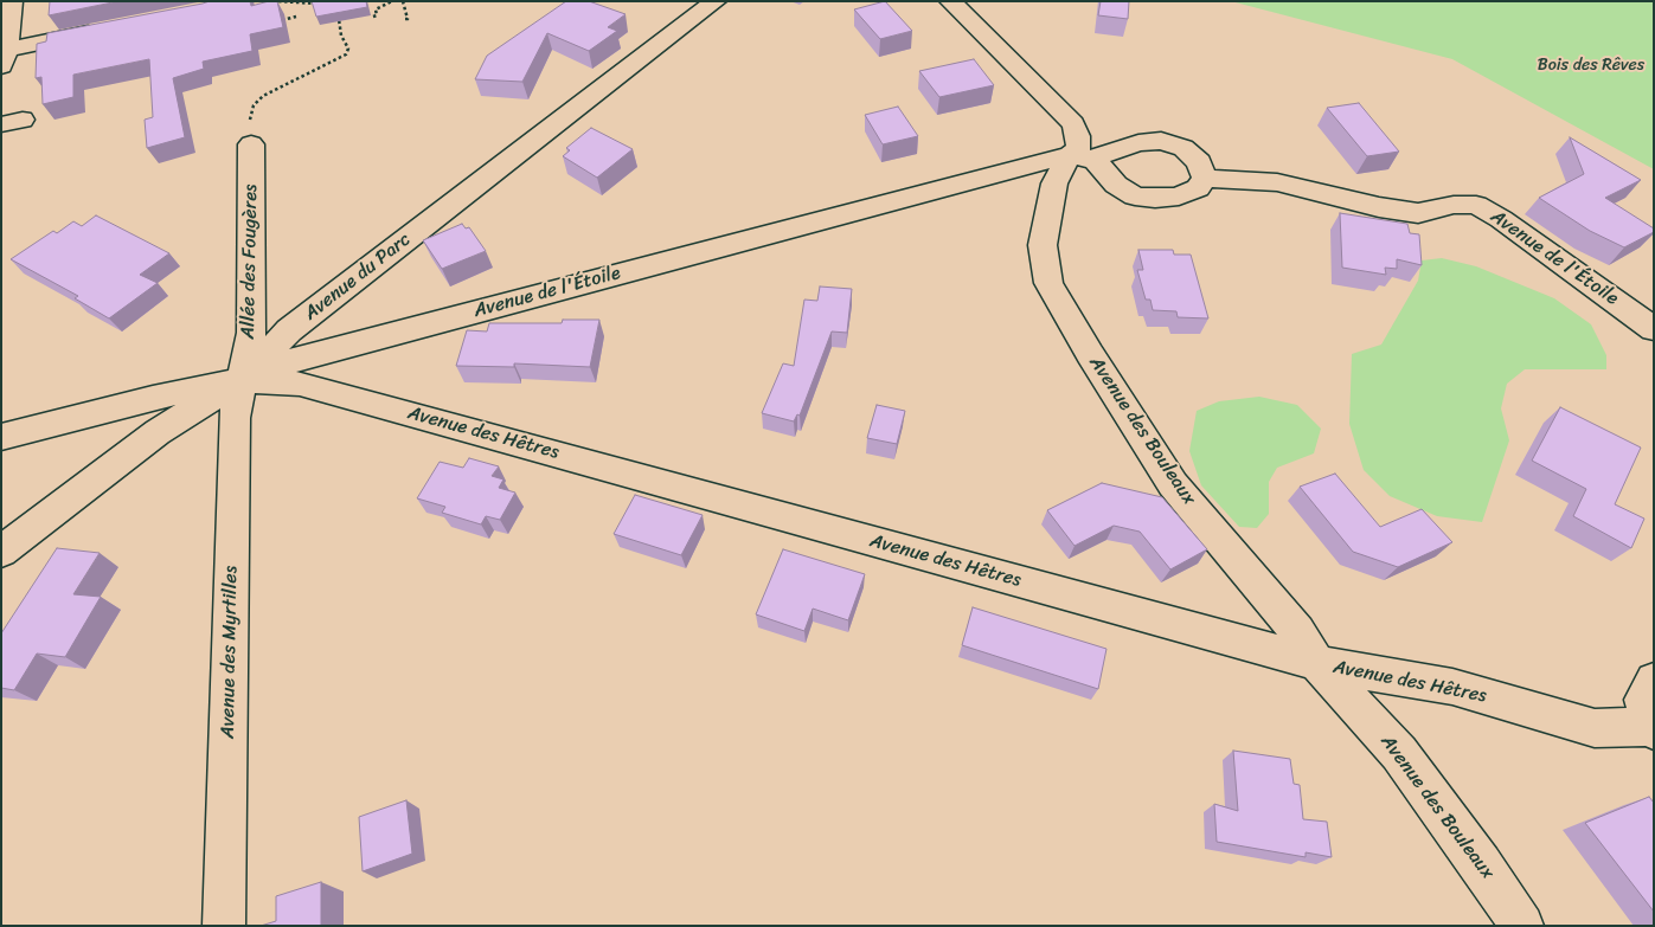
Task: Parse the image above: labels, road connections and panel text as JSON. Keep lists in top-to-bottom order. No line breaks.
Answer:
{"streets":{"street":["Avenue de l'Étoile","Allée des Fougères","Avenue du Parc","Avenue des Bouleaux","Avenue des Hêtres","Avenue des Myrtilles"]},"crossings":[["Avenue de l'Étoile","Allée des Fougères"],["Avenue de l'Étoile","Avenue du Parc"],["Avenue de l'Étoile","Avenue des Bouleaux"],["Avenue de l'Étoile","Avenue des Hêtres"],["Avenue de l'Étoile","Avenue des Myrtilles"],["Allée des Fougères","Avenue du Parc"],["Allée des Fougères","Avenue des Hêtres"],["Allée des Fougères","Avenue des Myrtilles"],["Avenue du Parc","Avenue des Hêtres"],["Avenue du Parc","Avenue des Myrtilles"],["Avenue des Bouleaux","Avenue des Hêtres"],["Avenue des Hêtres","Avenue des Myrtilles"]],"parks":["Bois des Rêves"]}
